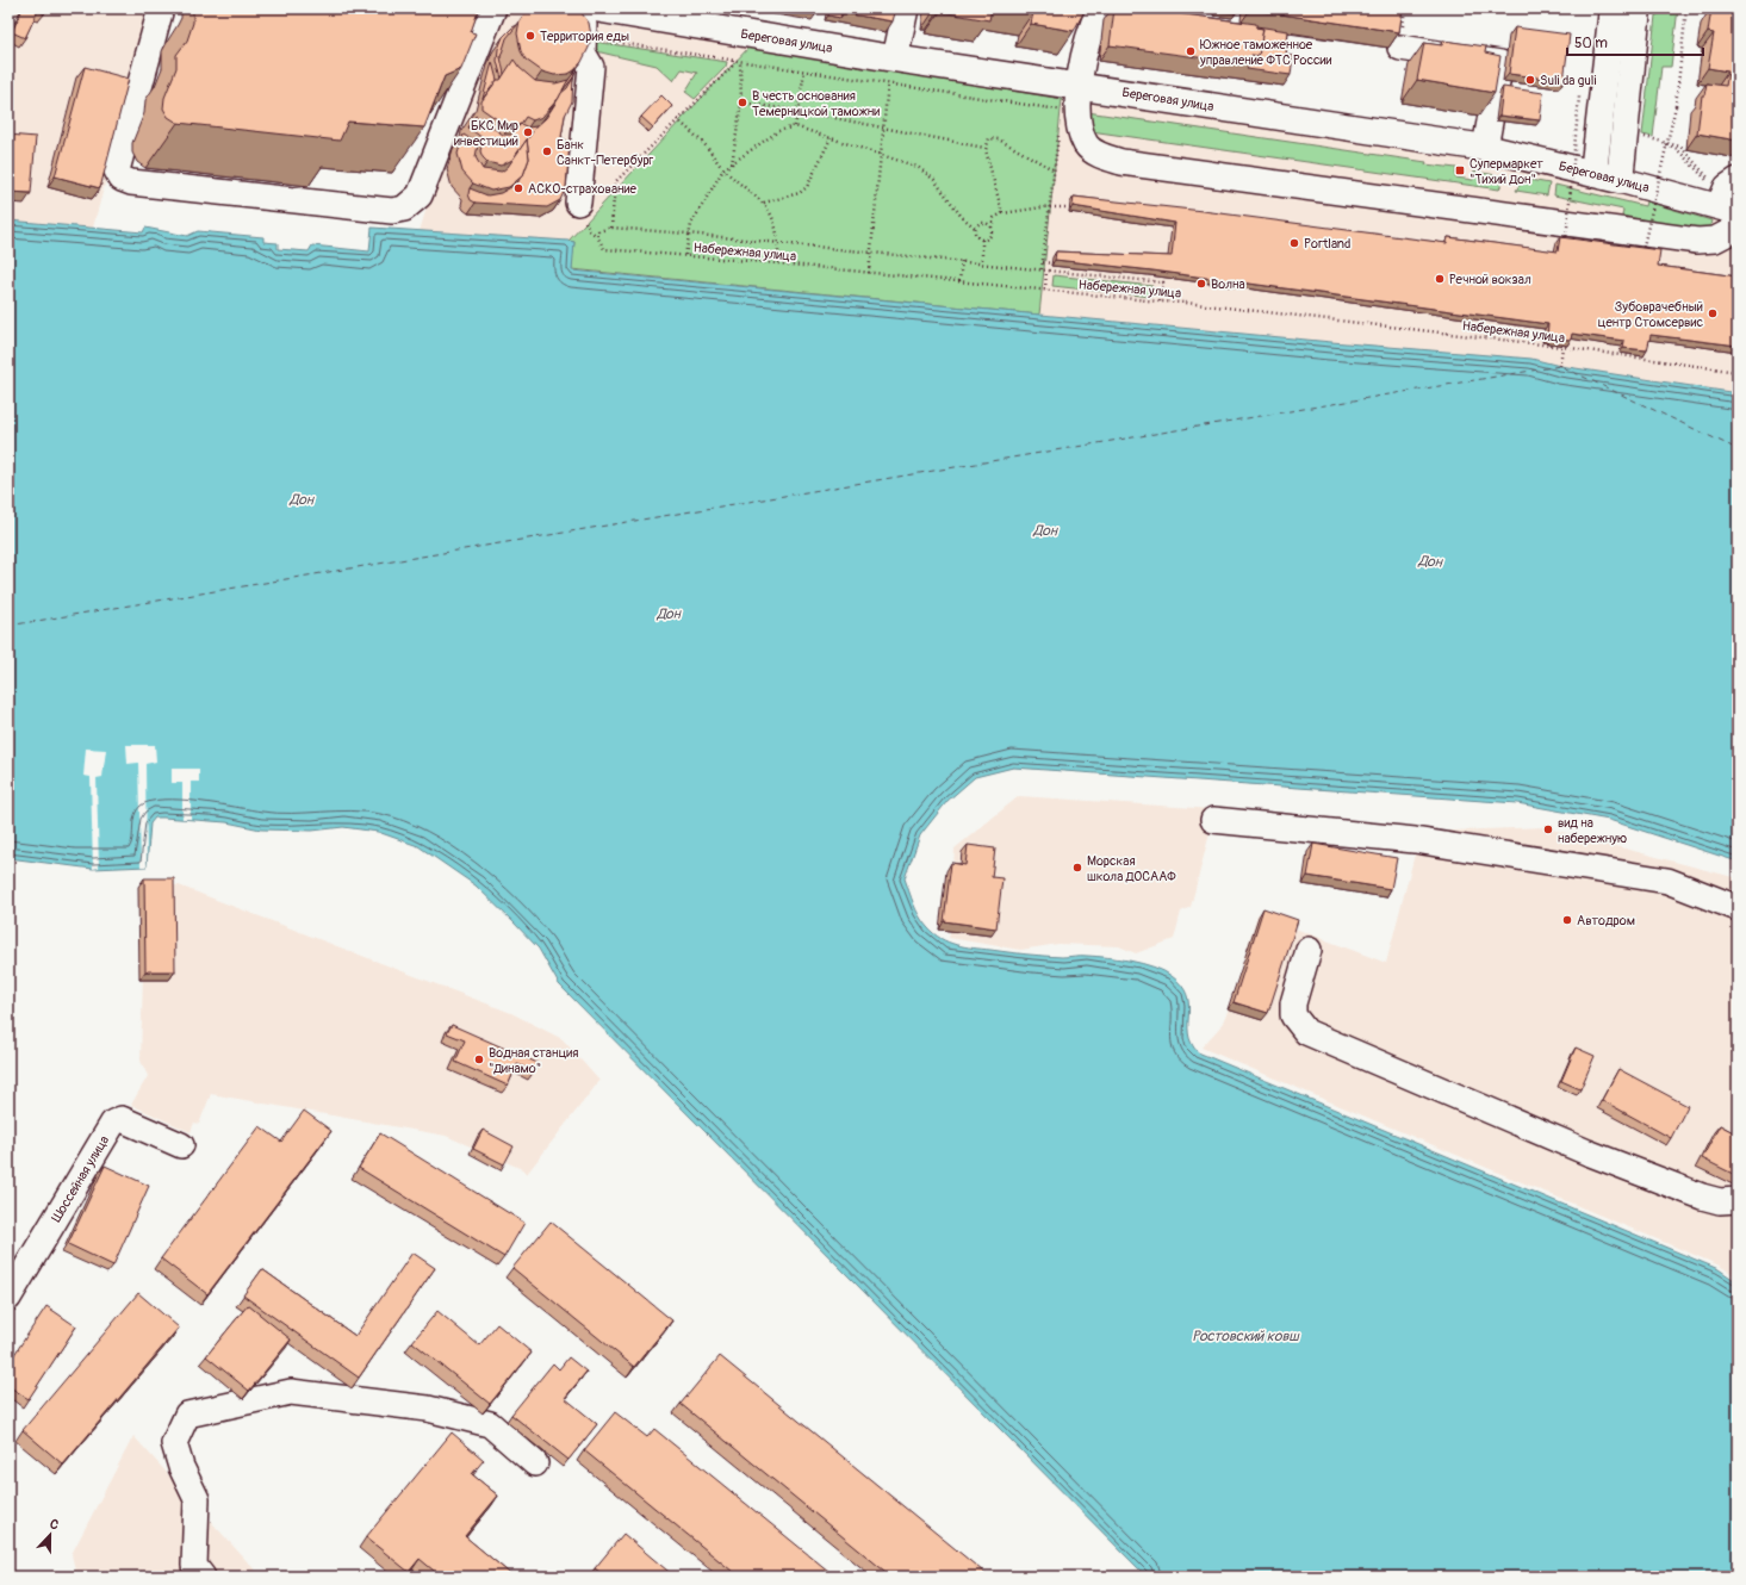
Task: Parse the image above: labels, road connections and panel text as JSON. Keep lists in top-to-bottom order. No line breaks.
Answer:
{"streets":{"main road":["Береговая улица"],"street":["Шоссейная улица"],"path":["Набережная улица"]},"water":["Дон","Ростовский ковш"],"places":{"other":["Территория еды","Южное таможенное управление ФТС России","Suli da guli","В честь основания Темерницкой таможни","БКС Мир инвестиций","Банк Санкт-Петербург","АСКО-страхование","Portland","Речной вокзал","Волна","Зубоврачебный центр Стомсервис","вид на набережную","Морская школа ДОСААФ","Автодром","Водная станция \"Динамо\""],"transit":["Супермаркет \"Тихий Дон\""]},"scale_bar":"50 m","north":"top"}
